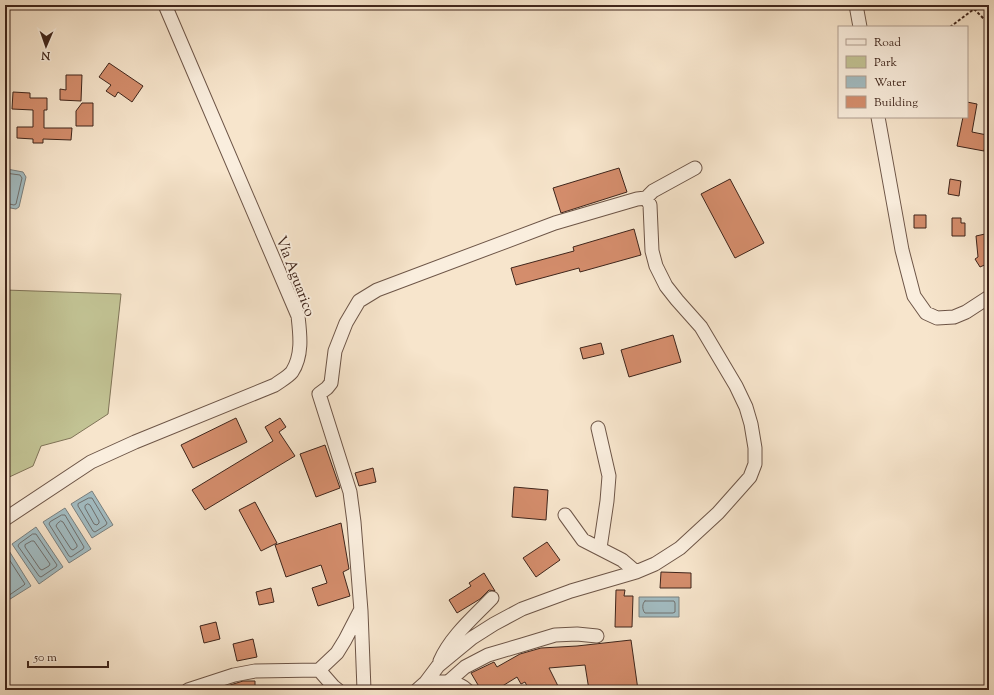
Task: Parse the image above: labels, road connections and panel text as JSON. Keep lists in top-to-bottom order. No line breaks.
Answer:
{"streets":{"street":["Vía Aguarico"]},"legend":["Road","Park","Water","Building"],"scale_bar":"50 m","north":"bottom"}
